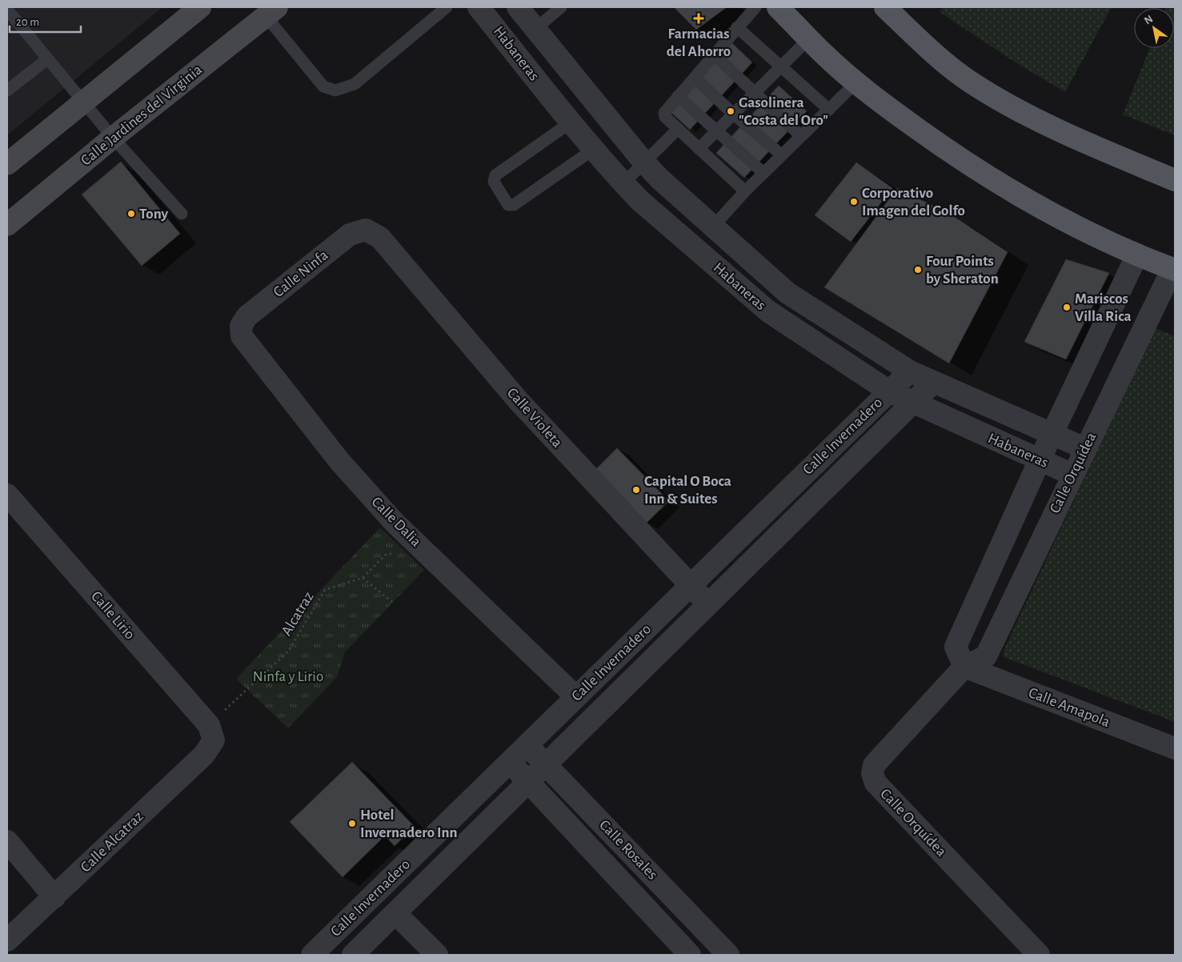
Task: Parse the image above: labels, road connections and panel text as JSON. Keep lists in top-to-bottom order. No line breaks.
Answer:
{"streets":{"street":["Habaneras","Calle Jardines del Virginia","Calle Ninfa","Calle Violeta","Calle Invernadero","Calle Orquídea","Calle Dalia","Calle Lirio","Calle Amapola","Calle Alcatraz","Calle Rosales"],"path":["Alcatraz"]},"crossings":[["Habaneras","Calle Invernadero"],["Habaneras","Calle Orquídea"],["Calle Ninfa","Calle Violeta"],["Calle Ninfa","Calle Dalia"],["Calle Violeta","Calle Invernadero"],["Calle Invernadero","Calle Dalia"],["Calle Invernadero","Calle Rosales"],["Calle Orquídea","Calle Amapola"],["Calle Dalia","Alcatraz"],["Alcatraz","Calle Lirio"],["Alcatraz","Calle Alcatraz"],["Calle Lirio","Calle Alcatraz"]],"parks":["Ninfa y Lirio"],"places":{"health":["Farmacias del Ahorro"],"other":["Gasolinera \"Costa del Oro\"","Corporativo Imagen del Golfo","Tony","Four Points by Sheraton","Mariscos Villa Rica","Capital O Boca Inn & Suites","Hotel Invernadero Inn"]},"scale_bar":"20 m","north":"top left"}
